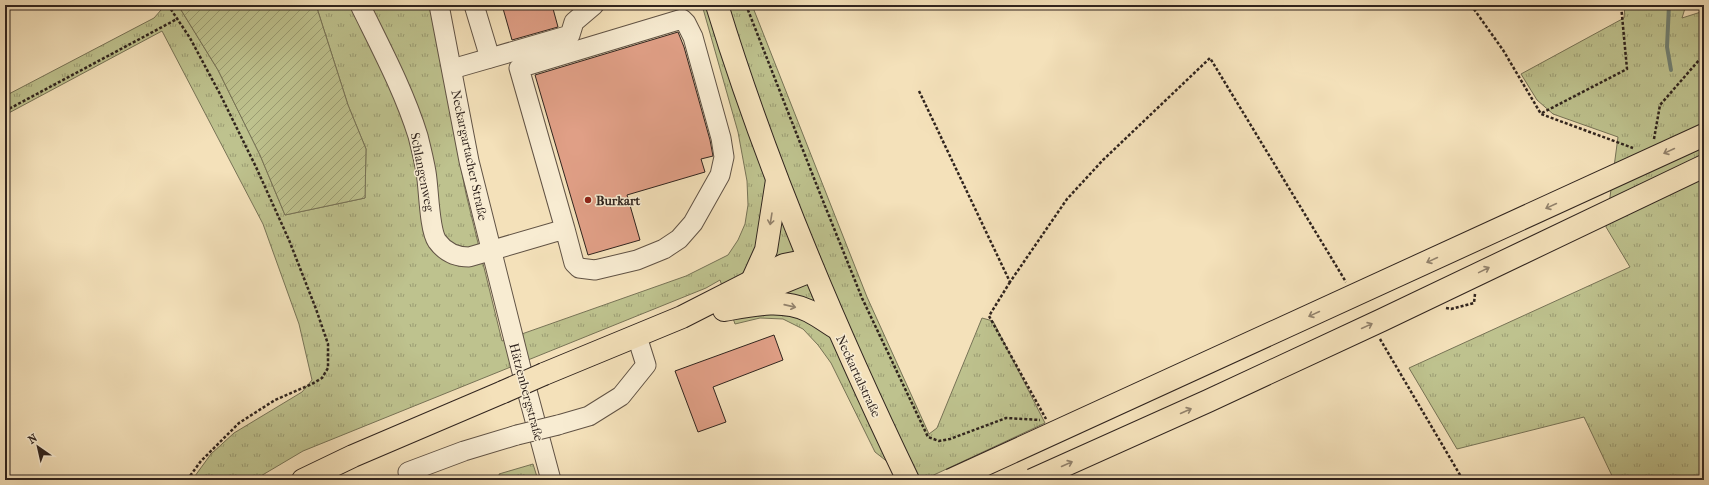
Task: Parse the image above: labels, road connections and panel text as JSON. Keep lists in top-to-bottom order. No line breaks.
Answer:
{"streets":{"main road":["Neckartalstraße"],"street":["Neckargartacher Straße","Schlangenweg","Hätzenbergstraße"]},"crossings":[["Neckargartacher Straße","Schlangenweg"],["Neckargartacher Straße","Hätzenbergstraße"]],"places":["Burkart"],"north":"top left"}
